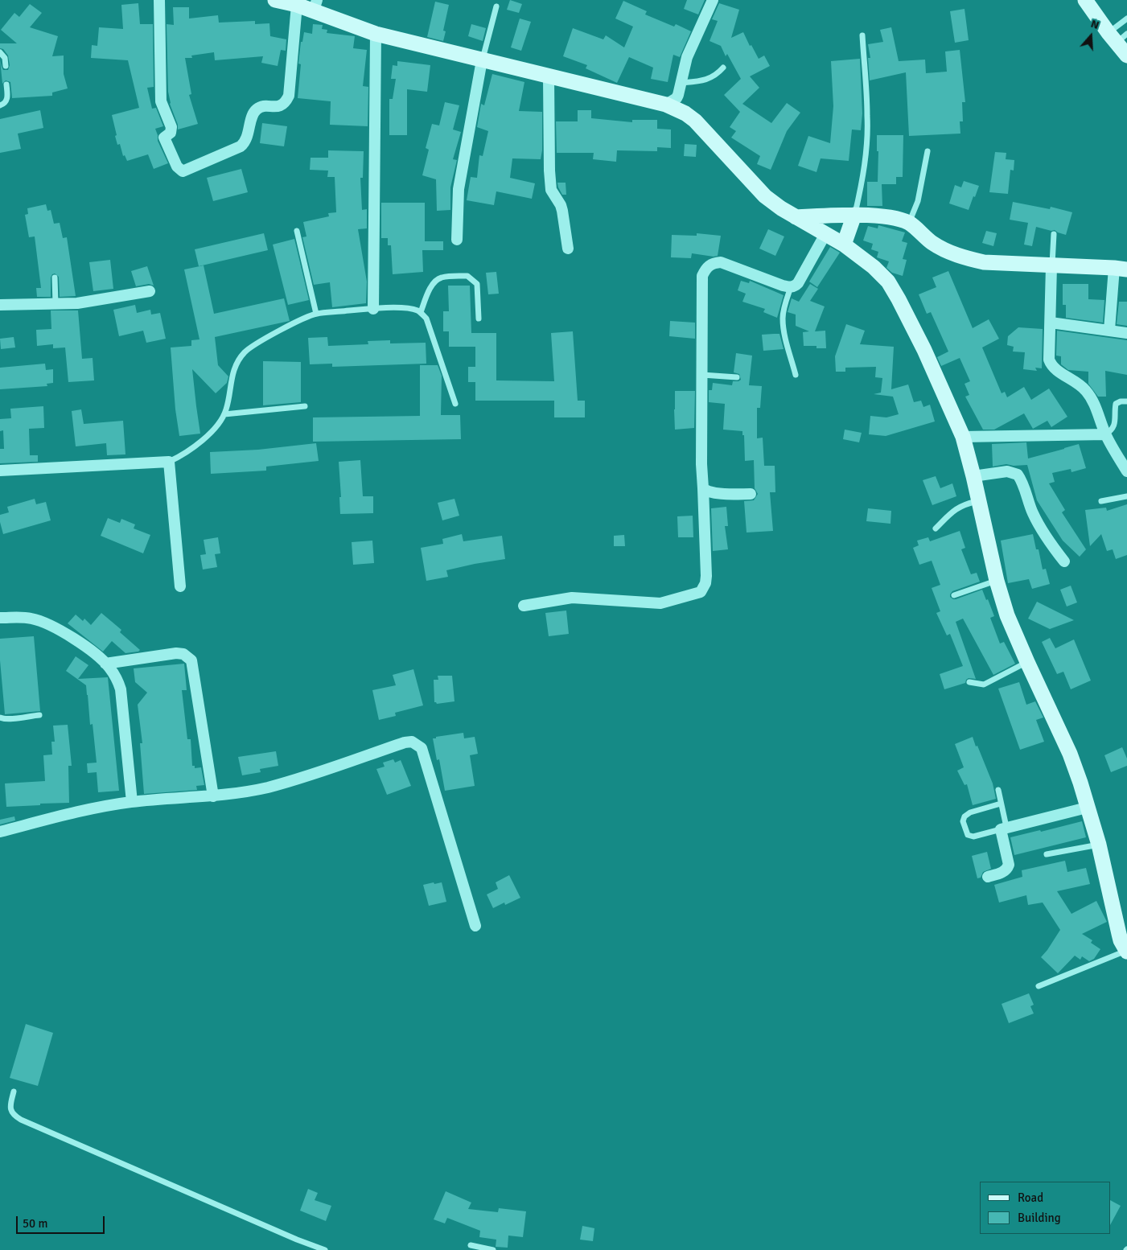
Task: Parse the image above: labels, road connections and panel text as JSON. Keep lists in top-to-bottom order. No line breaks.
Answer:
{"legend":["Road","Building"],"scale_bar":"50 m","north":"top"}
